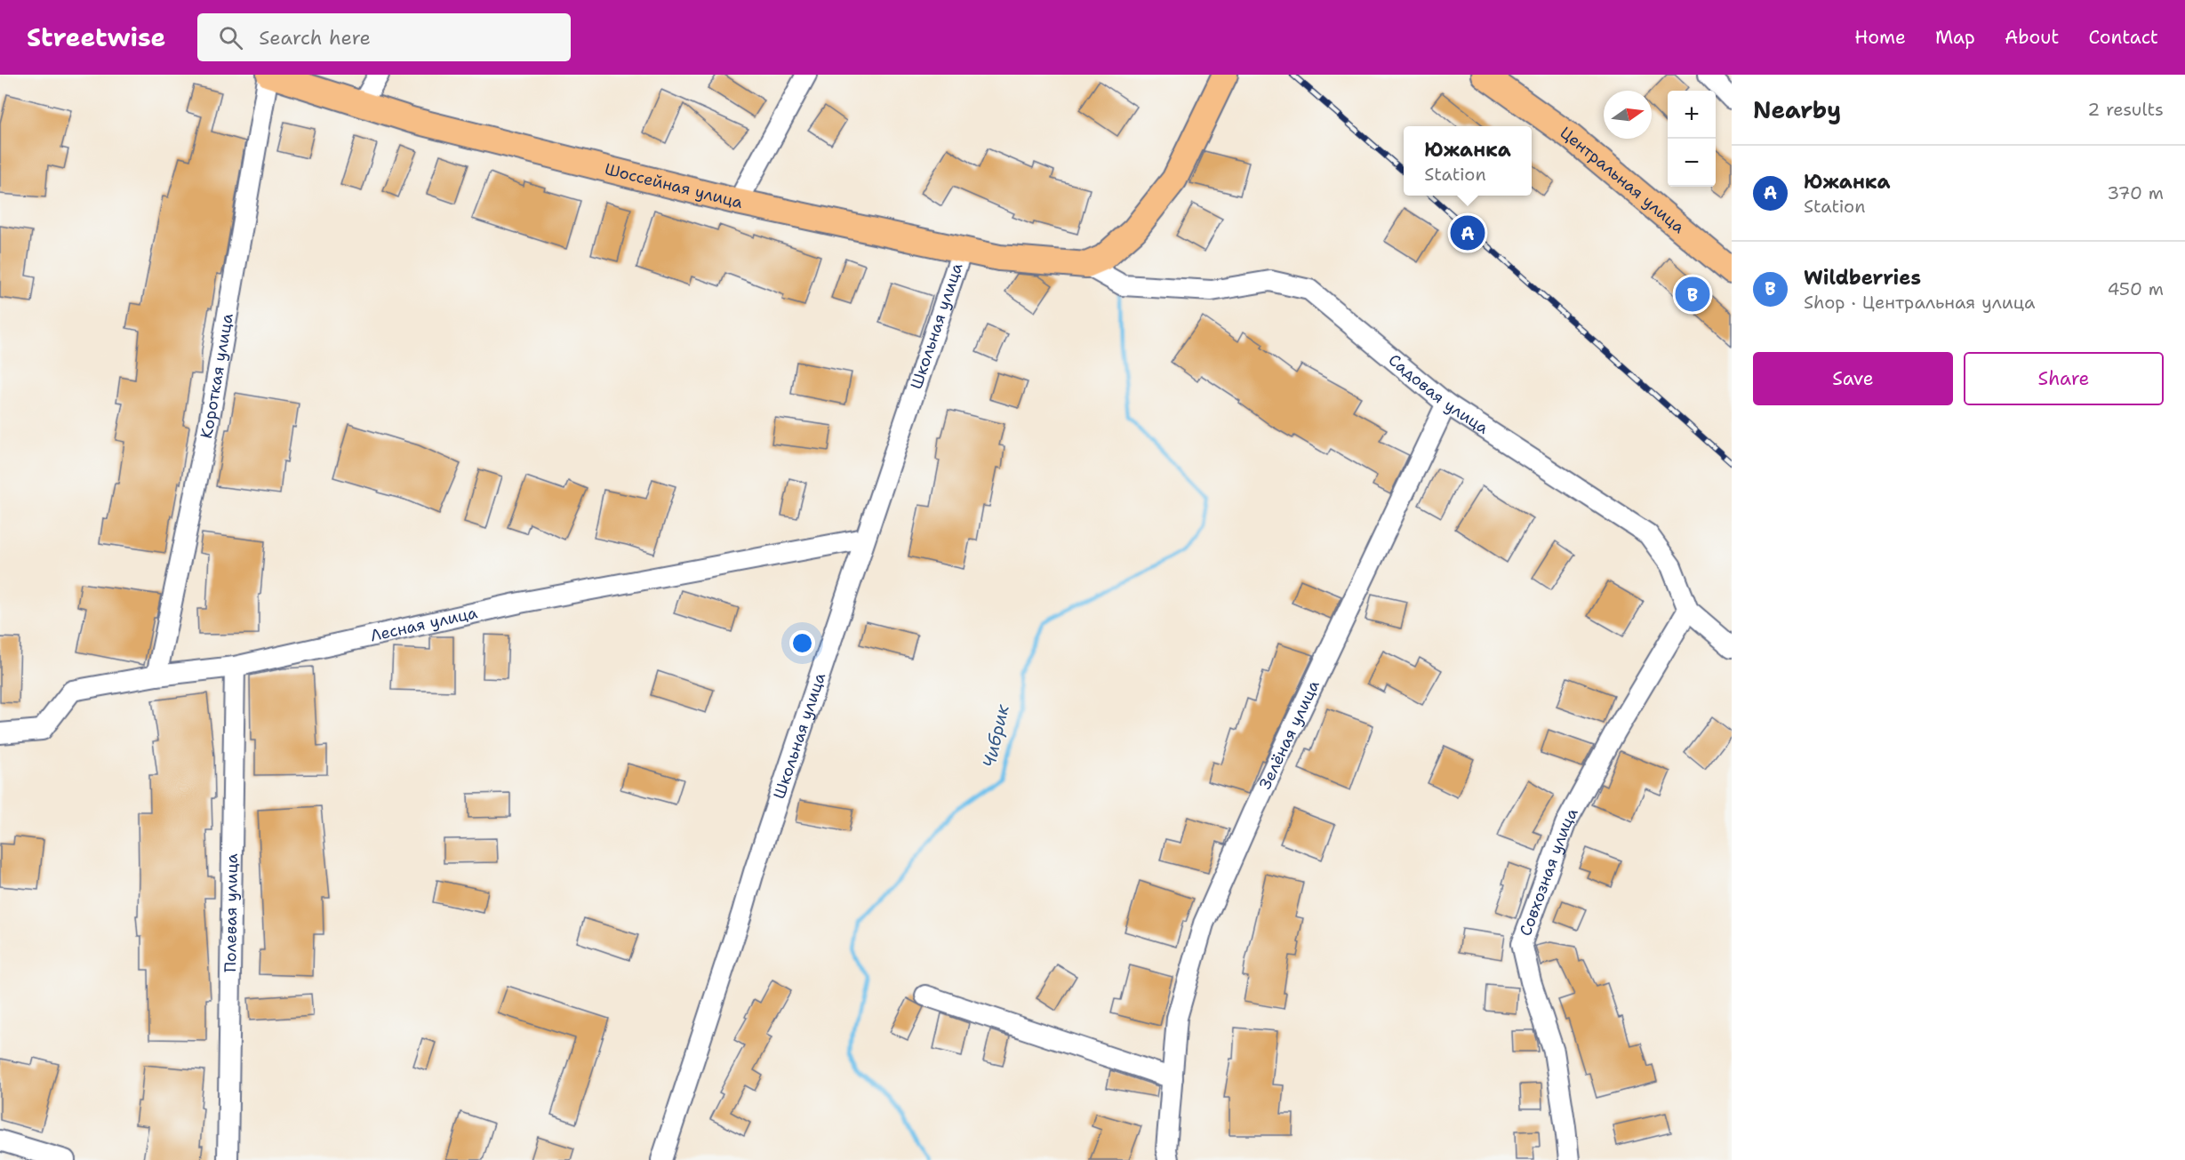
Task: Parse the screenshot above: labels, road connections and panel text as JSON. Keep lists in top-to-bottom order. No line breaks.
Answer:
{"streets":{"main road":["Центральная улица","Шоссейная улица"],"street":["Школьная улица","Короткая улица","Садовая улица","Лесная улица","Зелёная улица","Совхозная улица","Полевая улица"]},"crossings":[["Шоссейная улица","Школьная улица"],["Шоссейная улица","Короткая улица"],["Шоссейная улица","Садовая улица"],["Школьная улица","Лесная улица"],["Короткая улица","Лесная улица"],["Садовая улица","Зелёная улица"],["Садовая улица","Совхозная улица"],["Лесная улица","Полевая улица"]],"water":["Чибрик"],"north":"right","page":{"header":"Streetwise","search":"Search here","nav":["Home","Map","About","Contact"],"heading":["Nearby","2 results"],"map_buttons":["+","−"],"popup":["Южанка","Station"],"list":[{"mark":"A","name":"Южанка","note":"Station","value":"370 m"},{"mark":"B","name":"Wildberries","note":"Shop · Центральная улица","value":"450 m"}],"pins":["A","B"],"buttons":["Save","Share"]}}
